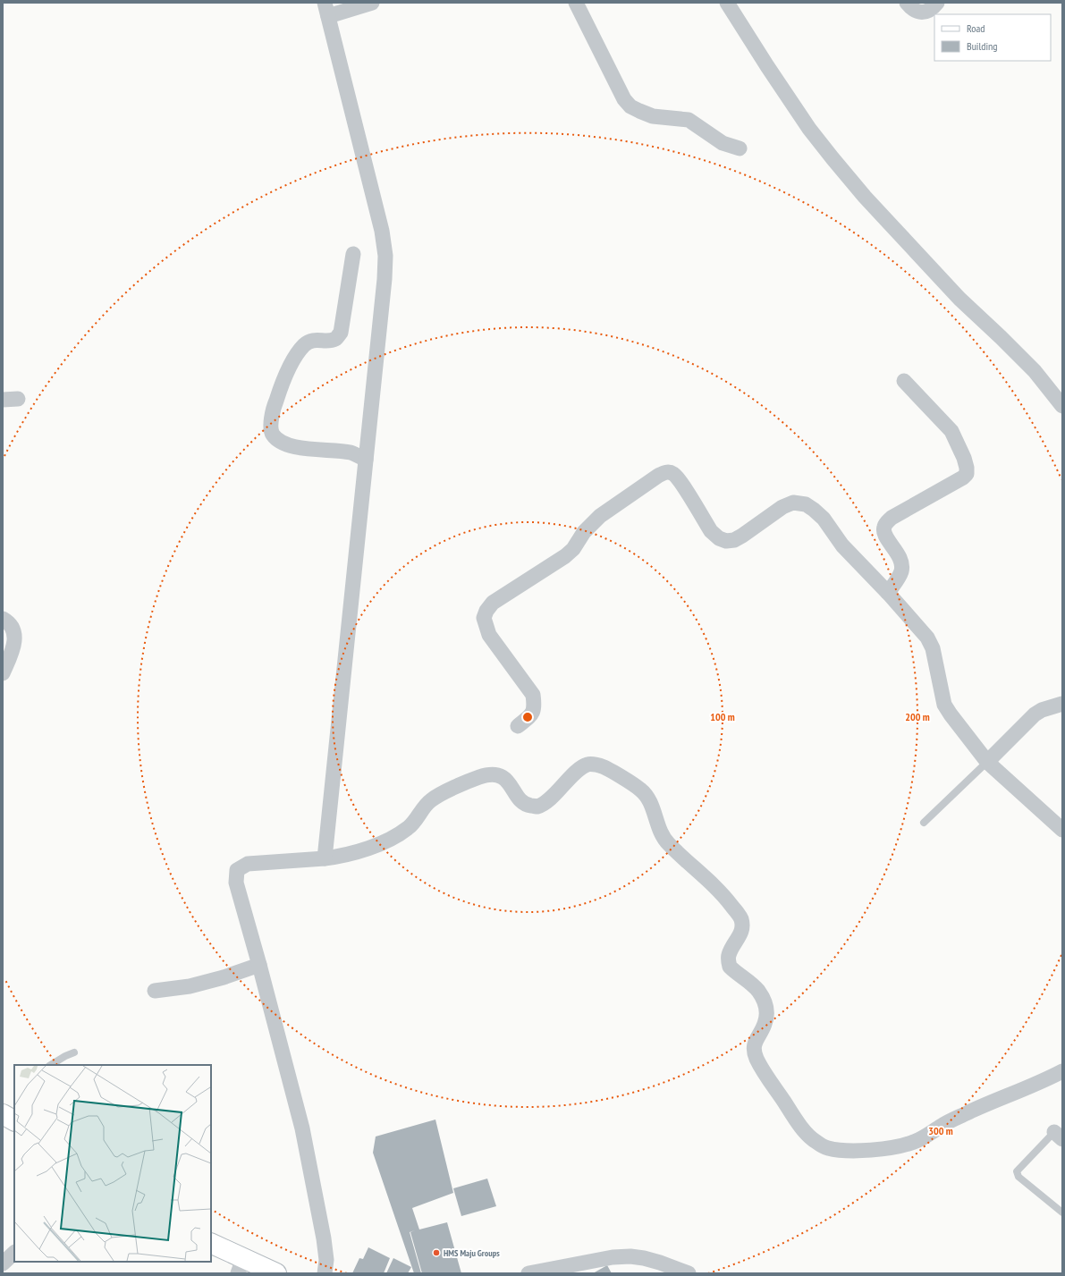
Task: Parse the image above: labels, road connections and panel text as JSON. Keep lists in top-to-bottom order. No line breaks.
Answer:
{"places":["HMS Maju Groups"],"legend":["Road","Building"],"rings":["100 m","200 m","300 m"]}
